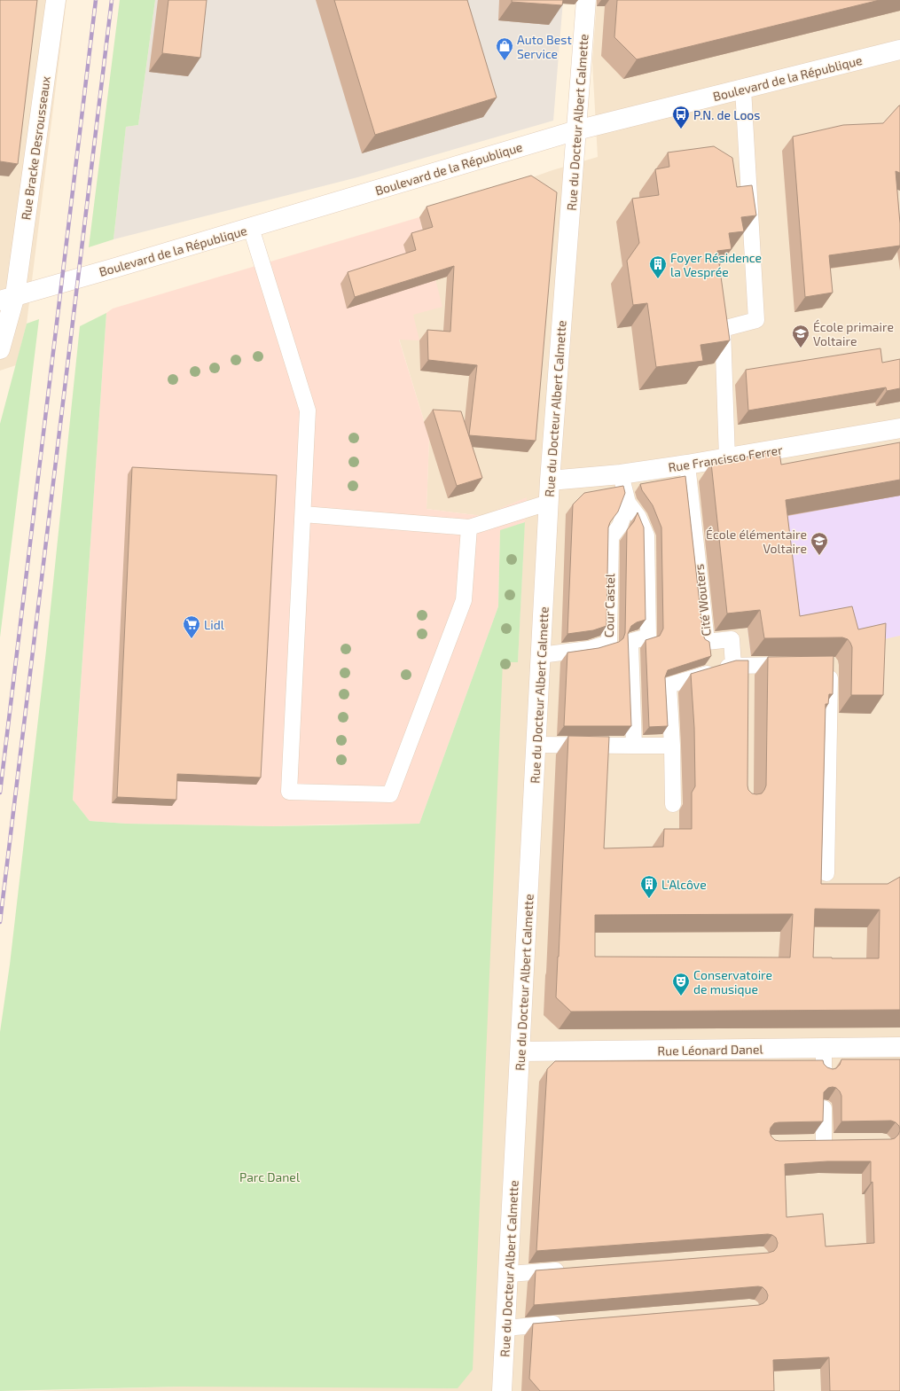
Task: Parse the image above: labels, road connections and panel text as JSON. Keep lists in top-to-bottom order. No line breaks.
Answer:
{"streets":{"street":["Boulevard de la République","Rue du Docteur Albert Calmette","Rue Bracke Desrousseaux","Rue Francisco Ferrer","Rue Léonard Danel"],"lane":["Cité Wouters","Cour Castel"]},"crossings":[["Boulevard de la République","Rue du Docteur Albert Calmette"],["Boulevard de la République","Rue Bracke Desrousseaux"],["Rue du Docteur Albert Calmette","Rue Francisco Ferrer"],["Rue du Docteur Albert Calmette","Cour Castel"],["Rue du Docteur Albert Calmette","Rue Léonard Danel"],["Rue Francisco Ferrer","Cité Wouters"],["Rue Francisco Ferrer","Cour Castel"]],"parks":["Parc Danel"],"places":{"shop":["Auto Best Service"],"bus stop":["P.N. de Loos"],"building":["Foyer Résidence la Vesprée","L'Alcôve"],"school or university":["École primaire Voltaire","École élémentaire Voltaire"],"supermarket":["Lidl"],"theatre":["Conservatoire de musique"]}}
